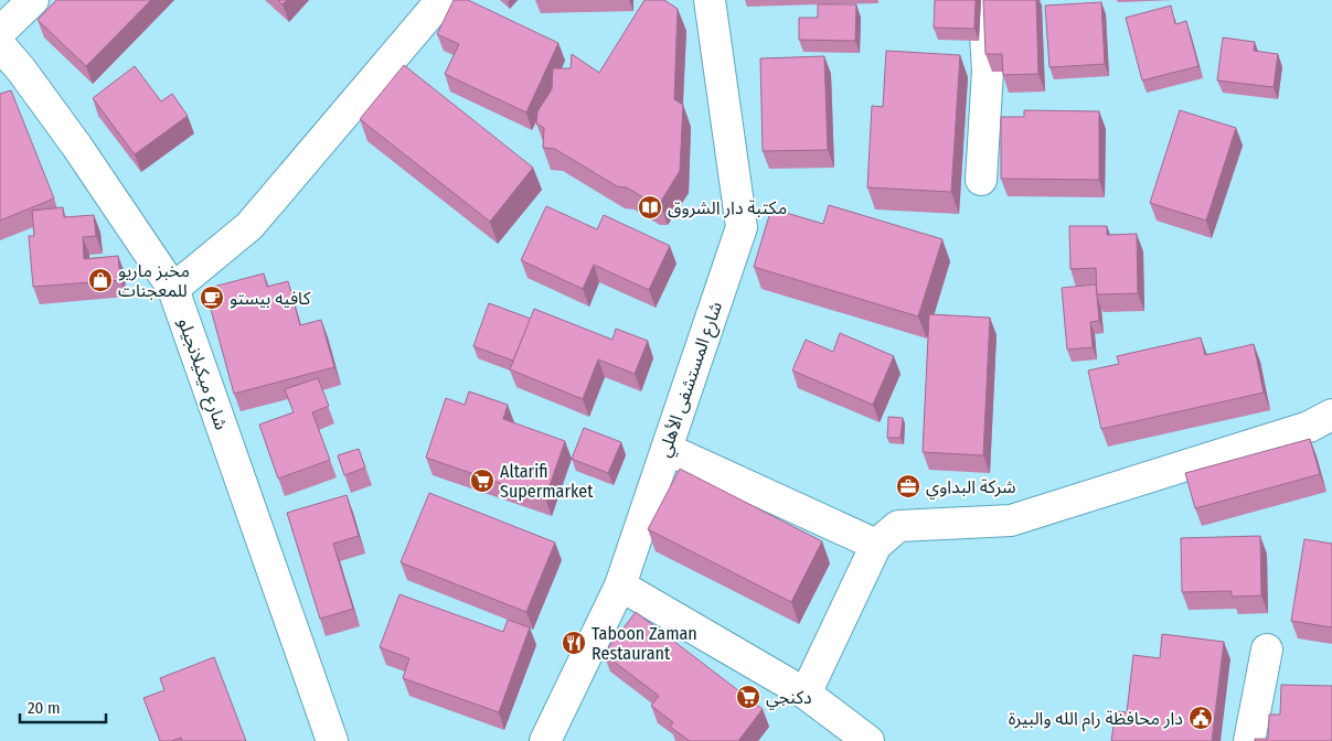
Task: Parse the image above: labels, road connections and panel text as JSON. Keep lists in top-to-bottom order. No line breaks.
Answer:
{"streets":{"street":["شارع ميكيلانجيلو","شارع المستشفى الأهلي"]},"places":{"library":["مكتبة دار الشروق"],"shop":["مخبز ماريو للمعجنات"],"cafe":["كافيه بيستو"],"supermarket":["Altarifi Supermarket","دكنجي"],"office":["شركة البداوي"],"restaurant":["Taboon Zaman Restaurant"],"public building":["دار محافظة رام الله والبيرة"]},"scale_bar":"20 m"}
